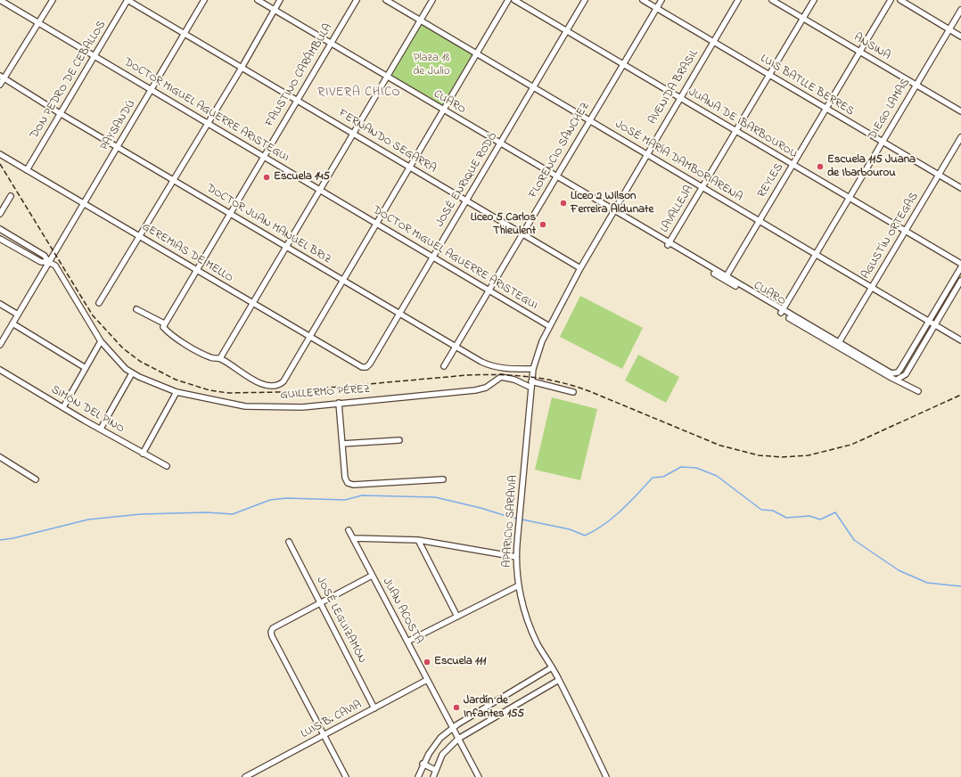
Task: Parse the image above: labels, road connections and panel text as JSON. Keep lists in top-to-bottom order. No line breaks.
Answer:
{"streets":{"street":["ANSINA","FAUSTINO CARÁMBULA","DON PEDRO DE CEBALLOS","LUIS BATLLE BERRES","AVENIDA BRASIL","CUARO","DIEGO LAMAS","DOCTOR MIGUEL AGUERRE ARISTEGUI","JUANA DE IBARBOUROU","PAYSANDÚ","FERNANDO SEGARRA","FLORENCIO SÁNCHEZ","JOSÉ MARÍA DAMBORIARENA","JOSÉ ENRIQUE RODÓ","REYLES","LAVALLEJA","DOCTOR JUAN MANUEL BRIZ","AGUSTÍN ORTEGAS","GEREMIAS DE MELLO","GUILLERMO PÉREZ","SIMÓN DEL PINO","APARICIO SARAVIA","JUAN ACOSTA","JOSÉ LEGUIZAMÓN","LUIS B. CAVIA"]},"crossings":[["ANSINA","DIEGO LAMAS"],["ANSINA","REYLES"],["ANSINA","LAVALLEJA"],["FAUSTINO CARÁMBULA","CUARO"],["FAUSTINO CARÁMBULA","DOCTOR MIGUEL AGUERRE ARISTEGUI"],["FAUSTINO CARÁMBULA","FERNANDO SEGARRA"],["FAUSTINO CARÁMBULA","DOCTOR JUAN MANUEL BRIZ"],["FAUSTINO CARÁMBULA","GEREMIAS DE MELLO"],["DON PEDRO DE CEBALLOS","DOCTOR MIGUEL AGUERRE ARISTEGUI"],["DON PEDRO DE CEBALLOS","FERNANDO SEGARRA"],["DON PEDRO DE CEBALLOS","DOCTOR JUAN MANUEL BRIZ"],["DON PEDRO DE CEBALLOS","GEREMIAS DE MELLO"],["LUIS BATLLE BERRES","AVENIDA BRASIL"],["LUIS BATLLE BERRES","DIEGO LAMAS"],["LUIS BATLLE BERRES","FLORENCIO SÁNCHEZ"],["LUIS BATLLE BERRES","REYLES"],["LUIS BATLLE BERRES","LAVALLEJA"],["LUIS BATLLE BERRES","AGUSTÍN ORTEGAS"],["AVENIDA BRASIL","CUARO"],["AVENIDA BRASIL","DOCTOR MIGUEL AGUERRE ARISTEGUI"],["AVENIDA BRASIL","JUANA DE IBARBOUROU"],["AVENIDA BRASIL","FERNANDO SEGARRA"],["AVENIDA BRASIL","JOSÉ MARÍA DAMBORIARENA"],["AVENIDA BRASIL","DOCTOR JUAN MANUEL BRIZ"],["AVENIDA BRASIL","APARICIO SARAVIA"],["CUARO","DIEGO LAMAS"],["CUARO","FLORENCIO SÁNCHEZ"],["CUARO","JOSÉ MARÍA DAMBORIARENA"],["CUARO","JOSÉ ENRIQUE RODÓ"],["CUARO","REYLES"],["CUARO","LAVALLEJA"],["CUARO","AGUSTÍN ORTEGAS"],["DIEGO LAMAS","JUANA DE IBARBOUROU"],["DIEGO LAMAS","JOSÉ MARÍA DAMBORIARENA"],["DOCTOR MIGUEL AGUERRE ARISTEGUI","PAYSANDÚ"],["DOCTOR MIGUEL AGUERRE ARISTEGUI","FLORENCIO SÁNCHEZ"],["DOCTOR MIGUEL AGUERRE ARISTEGUI","JOSÉ ENRIQUE RODÓ"],["JUANA DE IBARBOUROU","FLORENCIO SÁNCHEZ"],["JUANA DE IBARBOUROU","JOSÉ ENRIQUE RODÓ"],["JUANA DE IBARBOUROU","REYLES"],["JUANA DE IBARBOUROU","LAVALLEJA"],["JUANA DE IBARBOUROU","AGUSTÍN ORTEGAS"],["PAYSANDÚ","FERNANDO SEGARRA"],["PAYSANDÚ","DOCTOR JUAN MANUEL BRIZ"],["PAYSANDÚ","GEREMIAS DE MELLO"],["PAYSANDÚ","GUILLERMO PÉREZ"],["FERNANDO SEGARRA","FLORENCIO SÁNCHEZ"],["FERNANDO SEGARRA","JOSÉ ENRIQUE RODÓ"],["FLORENCIO SÁNCHEZ","JOSÉ MARÍA DAMBORIARENA"],["FLORENCIO SÁNCHEZ","DOCTOR JUAN MANUEL BRIZ"],["JOSÉ MARÍA DAMBORIARENA","JOSÉ ENRIQUE RODÓ"],["JOSÉ MARÍA DAMBORIARENA","REYLES"],["JOSÉ MARÍA DAMBORIARENA","LAVALLEJA"],["JOSÉ MARÍA DAMBORIARENA","AGUSTÍN ORTEGAS"],["JOSÉ ENRIQUE RODÓ","DOCTOR JUAN MANUEL BRIZ"],["JOSÉ ENRIQUE RODÓ","GEREMIAS DE MELLO"],["GUILLERMO PÉREZ","APARICIO SARAVIA"],["JUAN ACOSTA","LUIS B. CAVIA"],["JOSÉ LEGUIZAMÓN","LUIS B. CAVIA"]],"districts":["RIVERA CHICO"],"parks":["Plaza 18 de Julio"],"places":["Escuela 115 Juana de Ibarbourou","Escuela 145","Liceo 2 Wilson Ferreira Aldunate","Liceo 5 Carlos Thieulent","Escuela 111","Jardín de Infantes 155"]}
